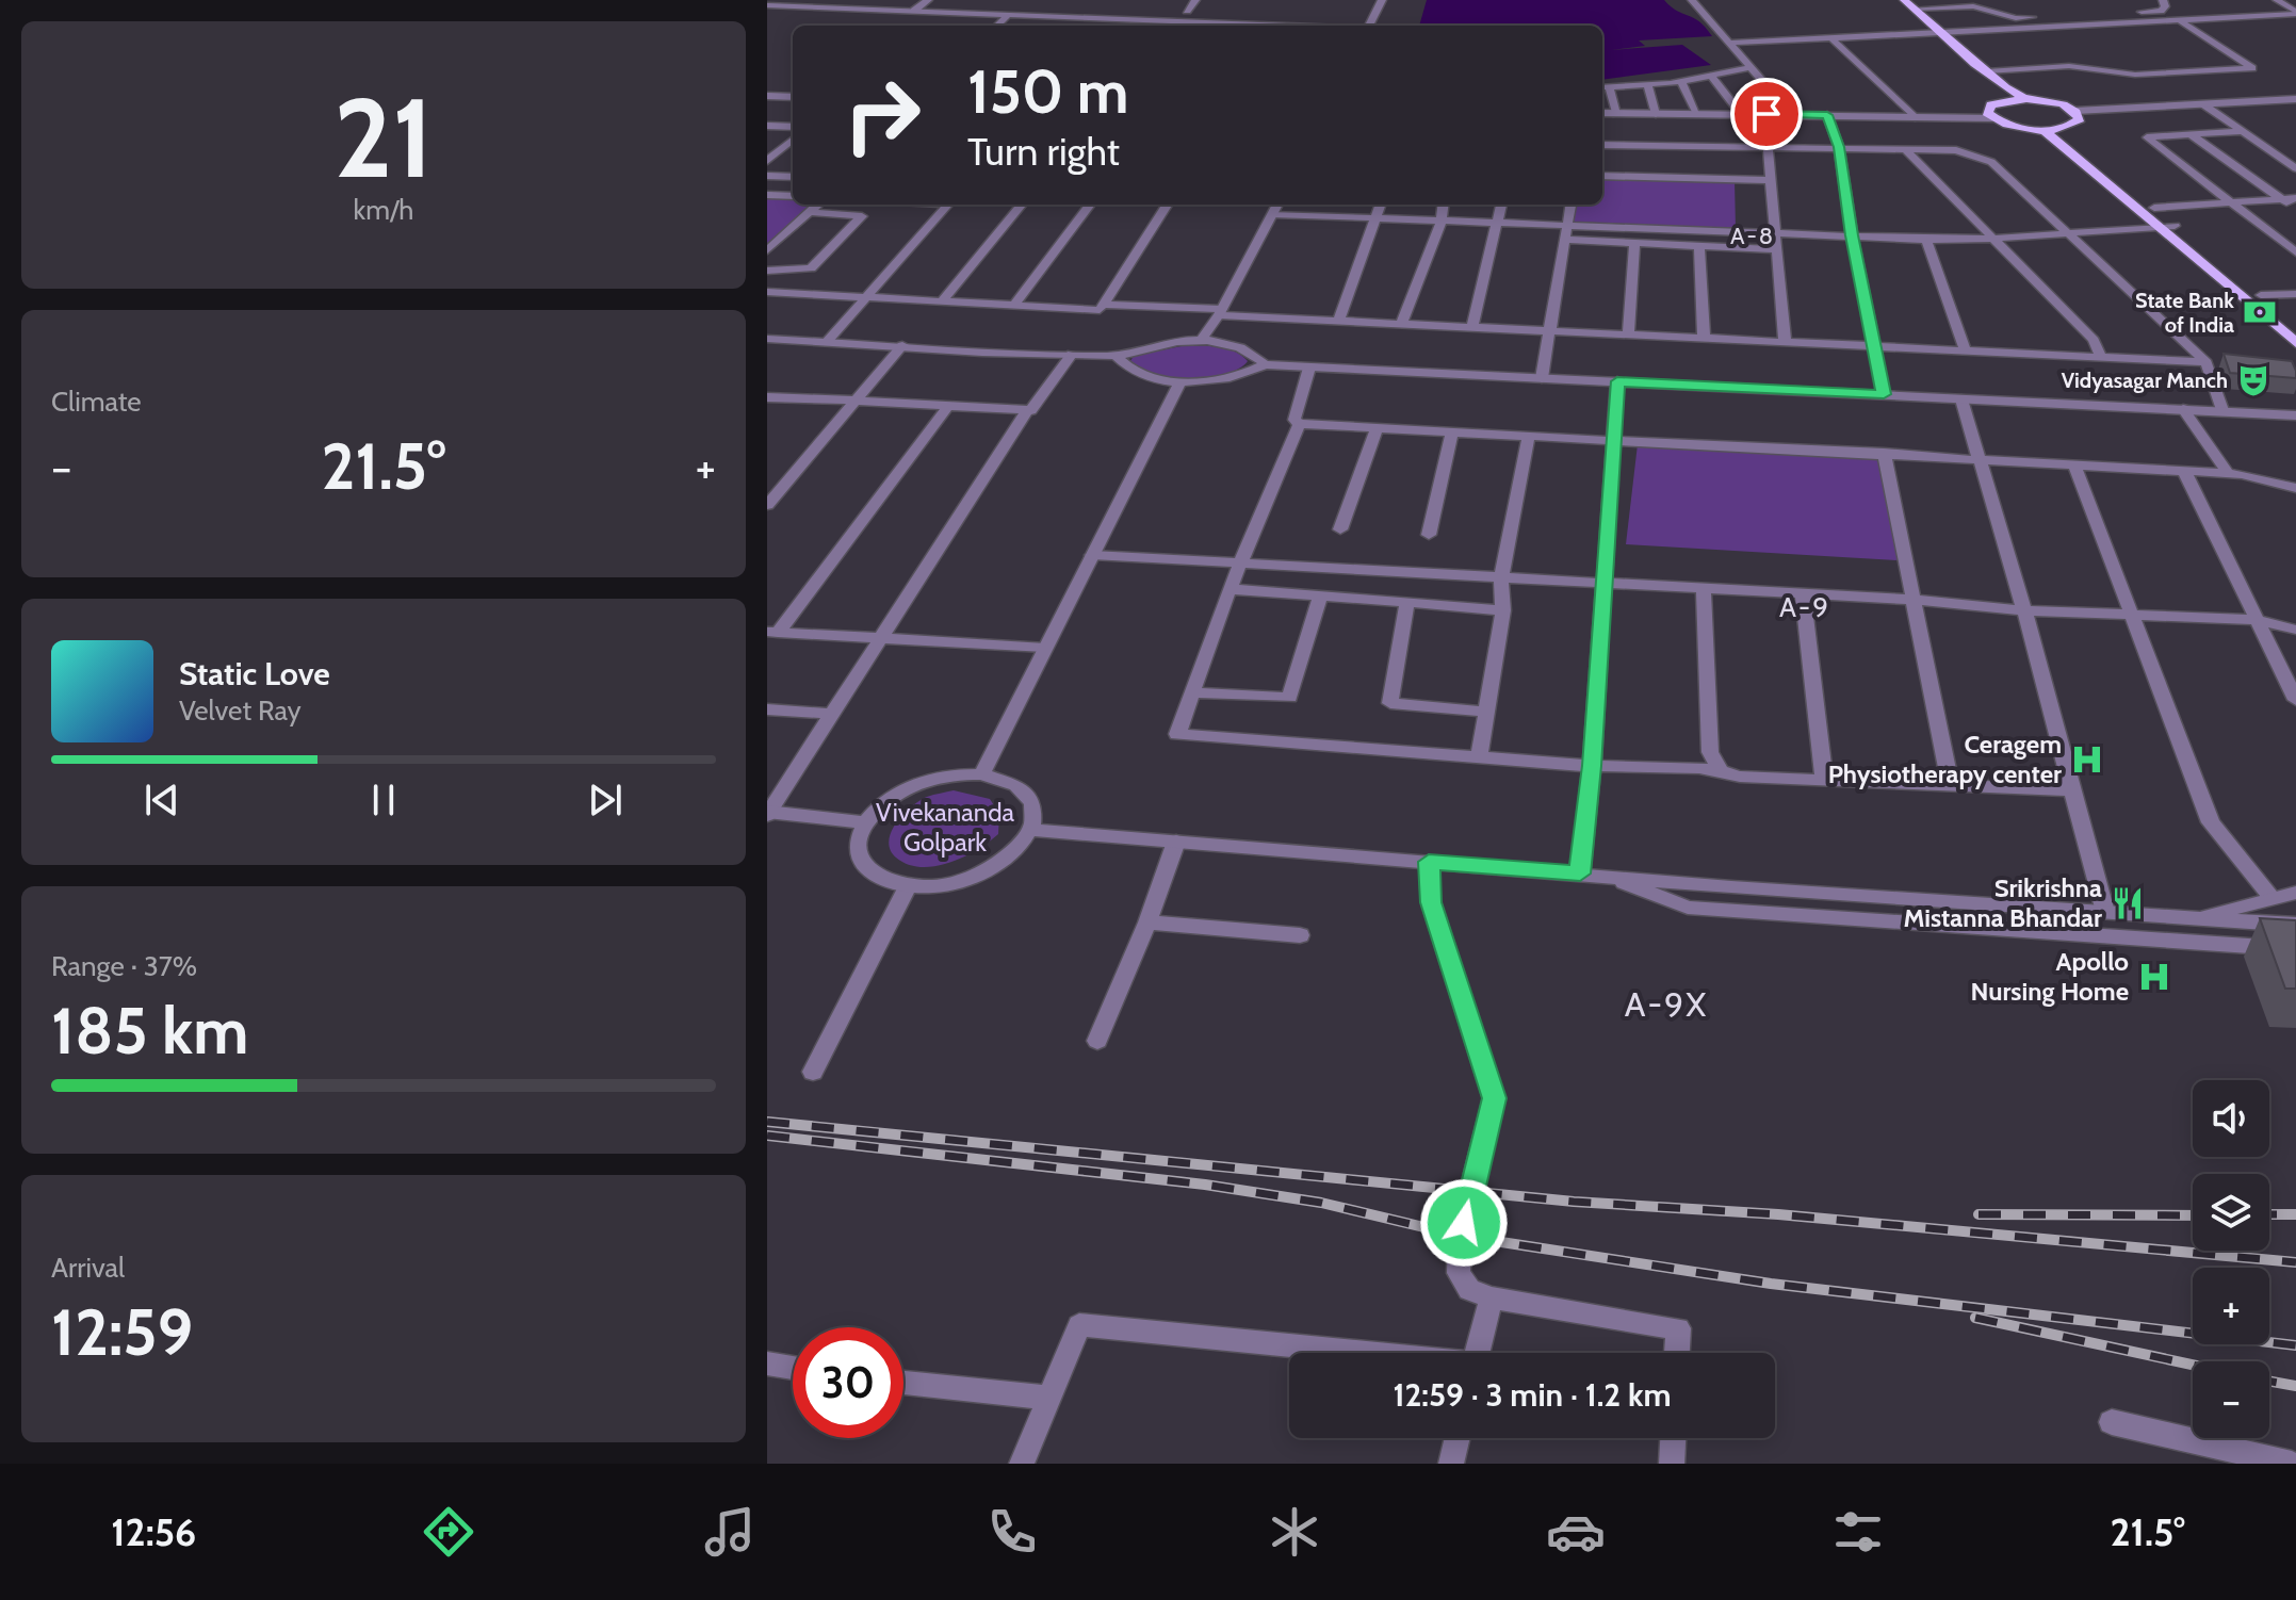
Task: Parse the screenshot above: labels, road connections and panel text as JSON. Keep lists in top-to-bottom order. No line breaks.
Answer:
{"districts":["A-8","A-9","A-9X"],"parks":["Vivekananda Golpark"],"places":{"bank":["State Bank of India"],"theatre":["Vidyasagar Manch"],"hospital":["Ceragem Physiotherapy center","Apollo Nursing Home"],"restaurant":["Srikrishna Mistanna Bhandar"]},"page":{"tile":[["21","km/h"],"Climate",["Range · 37%","185 km"],["Arrival","12:59"]],"turn":["150 m","Turn right"],"heat":["−","21.5°","+"],"song":["Static Love","Velvet Ray"],"map_buttons":["+","−"],"limit":"30","trip":"12:59 · 3 min · 1.2 km","tabs":["12:56","21.5°"]}}
